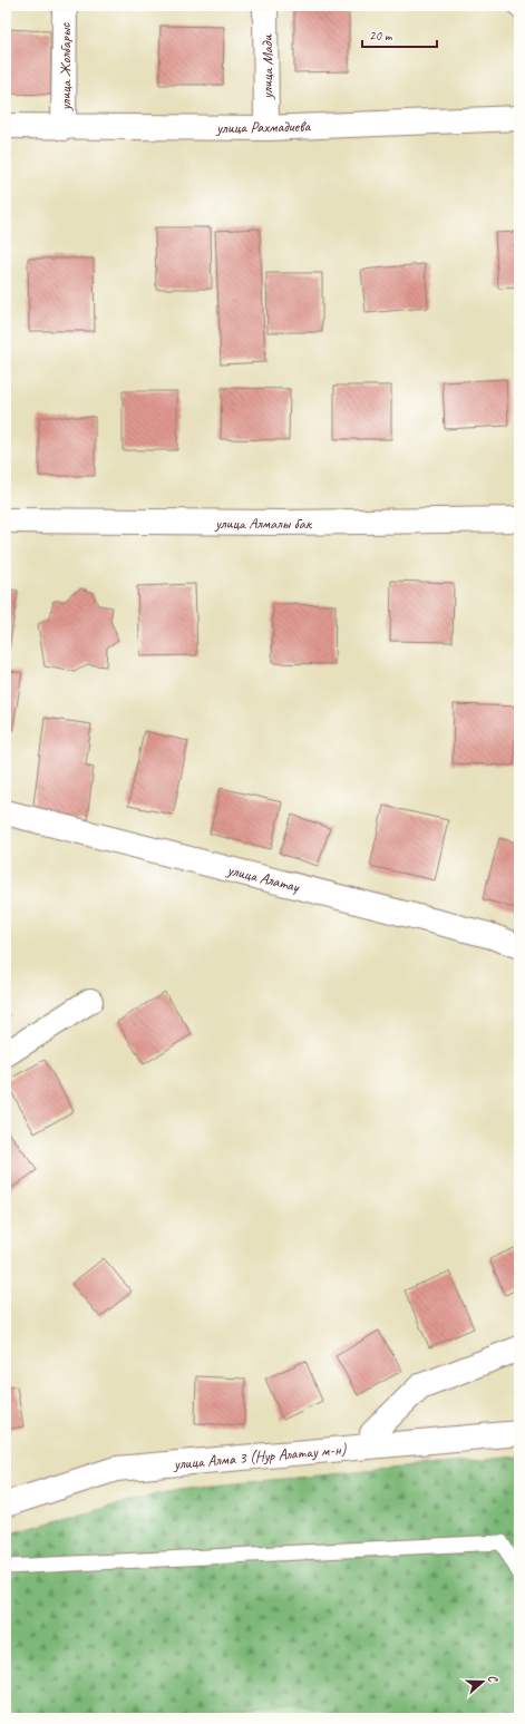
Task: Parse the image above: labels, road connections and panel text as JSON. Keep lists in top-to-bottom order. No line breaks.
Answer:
{"streets":{"street":["улица Жолбарыс","улица Мади","улица Рахмадиева","улица Алмалы бак","улица Алатау","улица Алма 3 (Нур Алатау м-н)"]},"crossings":[["улица Жолбарыс","улица Рахмадиева"],["улица Мади","улица Рахмадиева"]],"scale_bar":"20 m","north":"right"}
